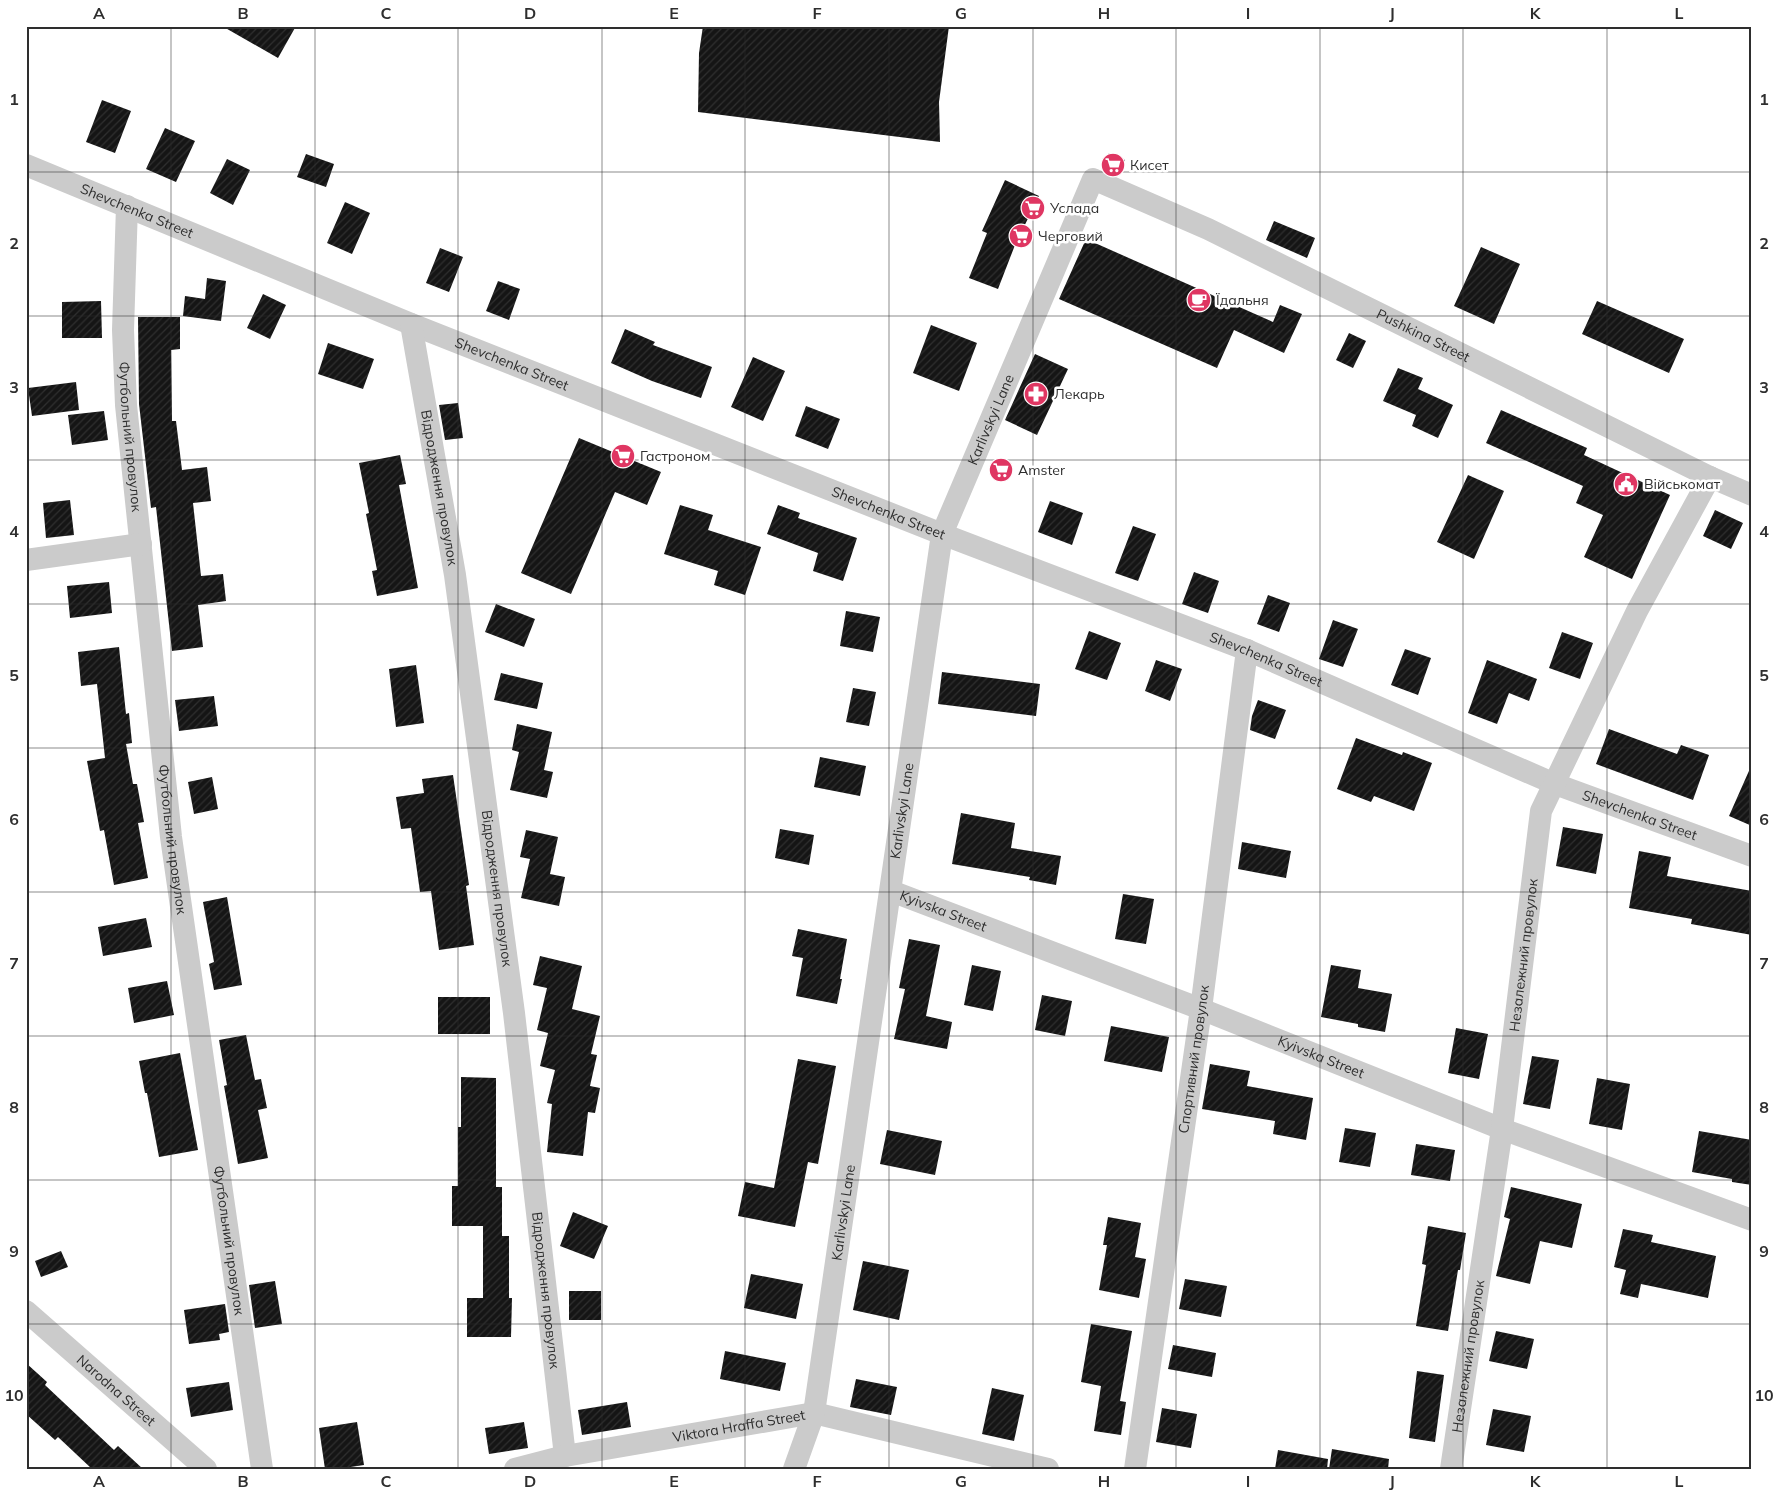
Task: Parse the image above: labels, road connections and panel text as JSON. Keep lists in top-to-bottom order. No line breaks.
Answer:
{"streets":{"street":["Shevchenka Street","Pushkina Street","Karlіvskyi Lane","Футбольний провулок","Відродження провулок","Kyivska Street","Незалежний провулок","Спортивний провулок","Narodna Street","Viktora Hraffa Street"]},"crossings":[["Shevchenka Street","Karlіvskyi Lane"],["Shevchenka Street","Футбольний провулок"],["Shevchenka Street","Відродження провулок"],["Shevchenka Street","Незалежний провулок"],["Shevchenka Street","Спортивний провулок"],["Pushkina Street","Karlіvskyi Lane"],["Pushkina Street","Незалежний провулок"],["Karlіvskyi Lane","Kyivska Street"],["Karlіvskyi Lane","Viktora Hraffa Street"],["Відродження провулок","Viktora Hraffa Street"],["Kyivska Street","Незалежний провулок"],["Kyivska Street","Спортивний провулок"]],"places":{"supermarket":["Кисет","Услада","Черговий","Гастроном","Amster"],"cafe":["Їдальня"],"pharmacy":["Лекарь"],"public building":["Військомат"]},"grid":{"columns":["A","B","C","D","E","F","G","H","I","J","K","L"],"rows":["1","2","3","4","5","6","7","8","9","10"]}}
